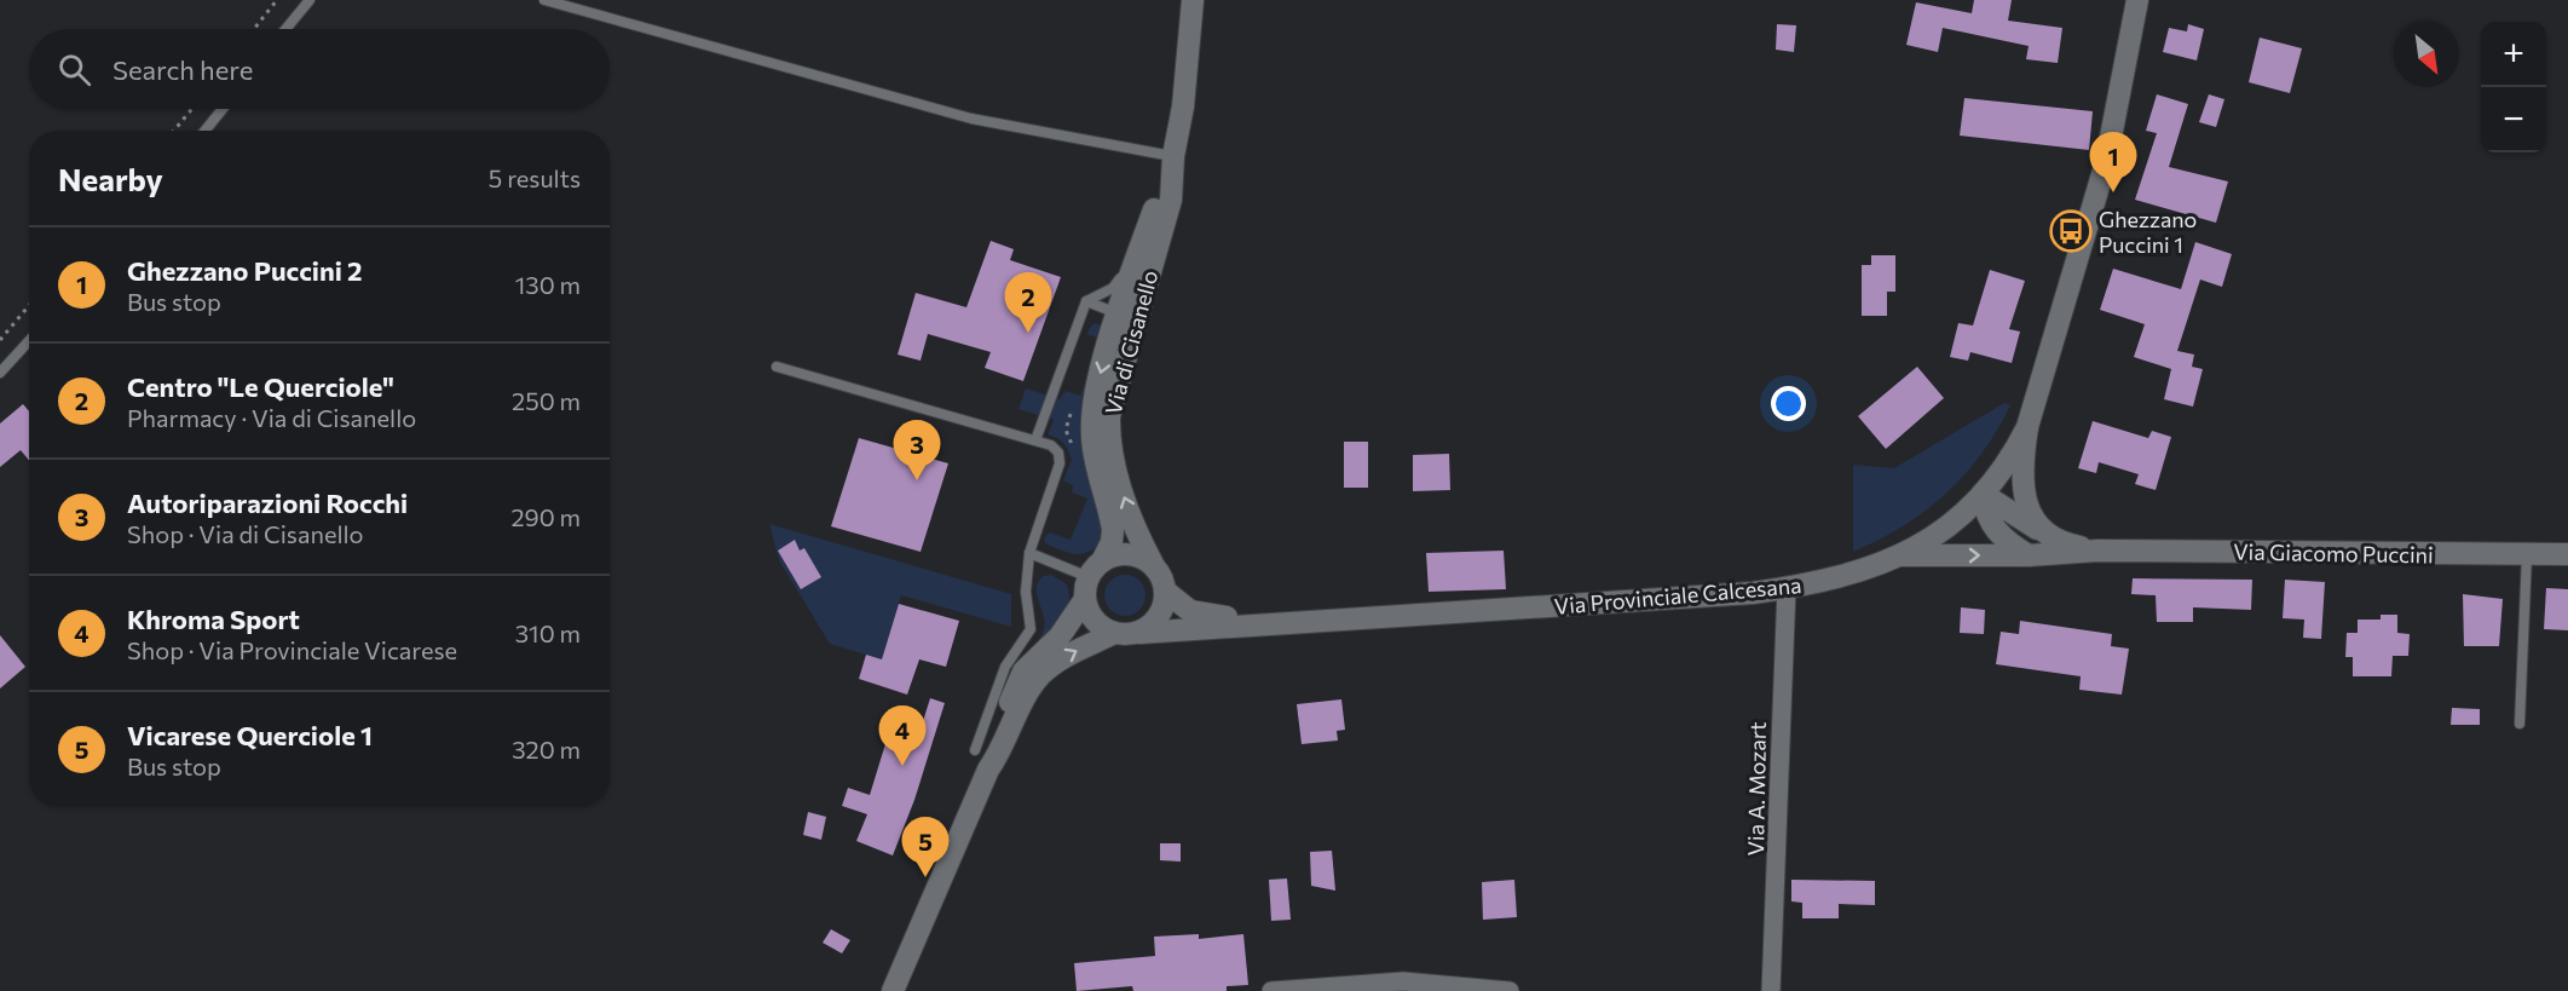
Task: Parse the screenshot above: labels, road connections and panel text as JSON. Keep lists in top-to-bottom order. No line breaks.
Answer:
{"streets":{"main road":["Via di Cisanello","Via Giacomo Puccini","Via Provinciale Calcesana"],"street":["Via A. Mozart"]},"crossings":[["Via di Cisanello","Via Provinciale Calcesana"],["Via Giacomo Puccini","Via Provinciale Calcesana"],["Via Provinciale Calcesana","Via A. Mozart"]],"places":{"bus stop":["Ghezzano Puccini 1"]},"north":"bottom right","page":{"map_buttons":["+","−"],"search":"Search here","heading":["Nearby","5 results"],"pins":["1","2","3","4","5"],"list":[{"mark":"1","name":"Ghezzano Puccini 2","note":"Bus stop","value":"130 m"},{"mark":"2","name":"Centro \"Le Querciole\"","note":"Pharmacy · Via di Cisanello","value":"250 m"},{"mark":"3","name":"Autoriparazioni Rocchi","note":"Shop · Via di Cisanello","value":"290 m"},{"mark":"4","name":"Khroma Sport","note":"Shop · Via Provinciale Vicarese","value":"310 m"},{"mark":"5","name":"Vicarese Querciole 1","note":"Bus stop","value":"320 m"}]}}
